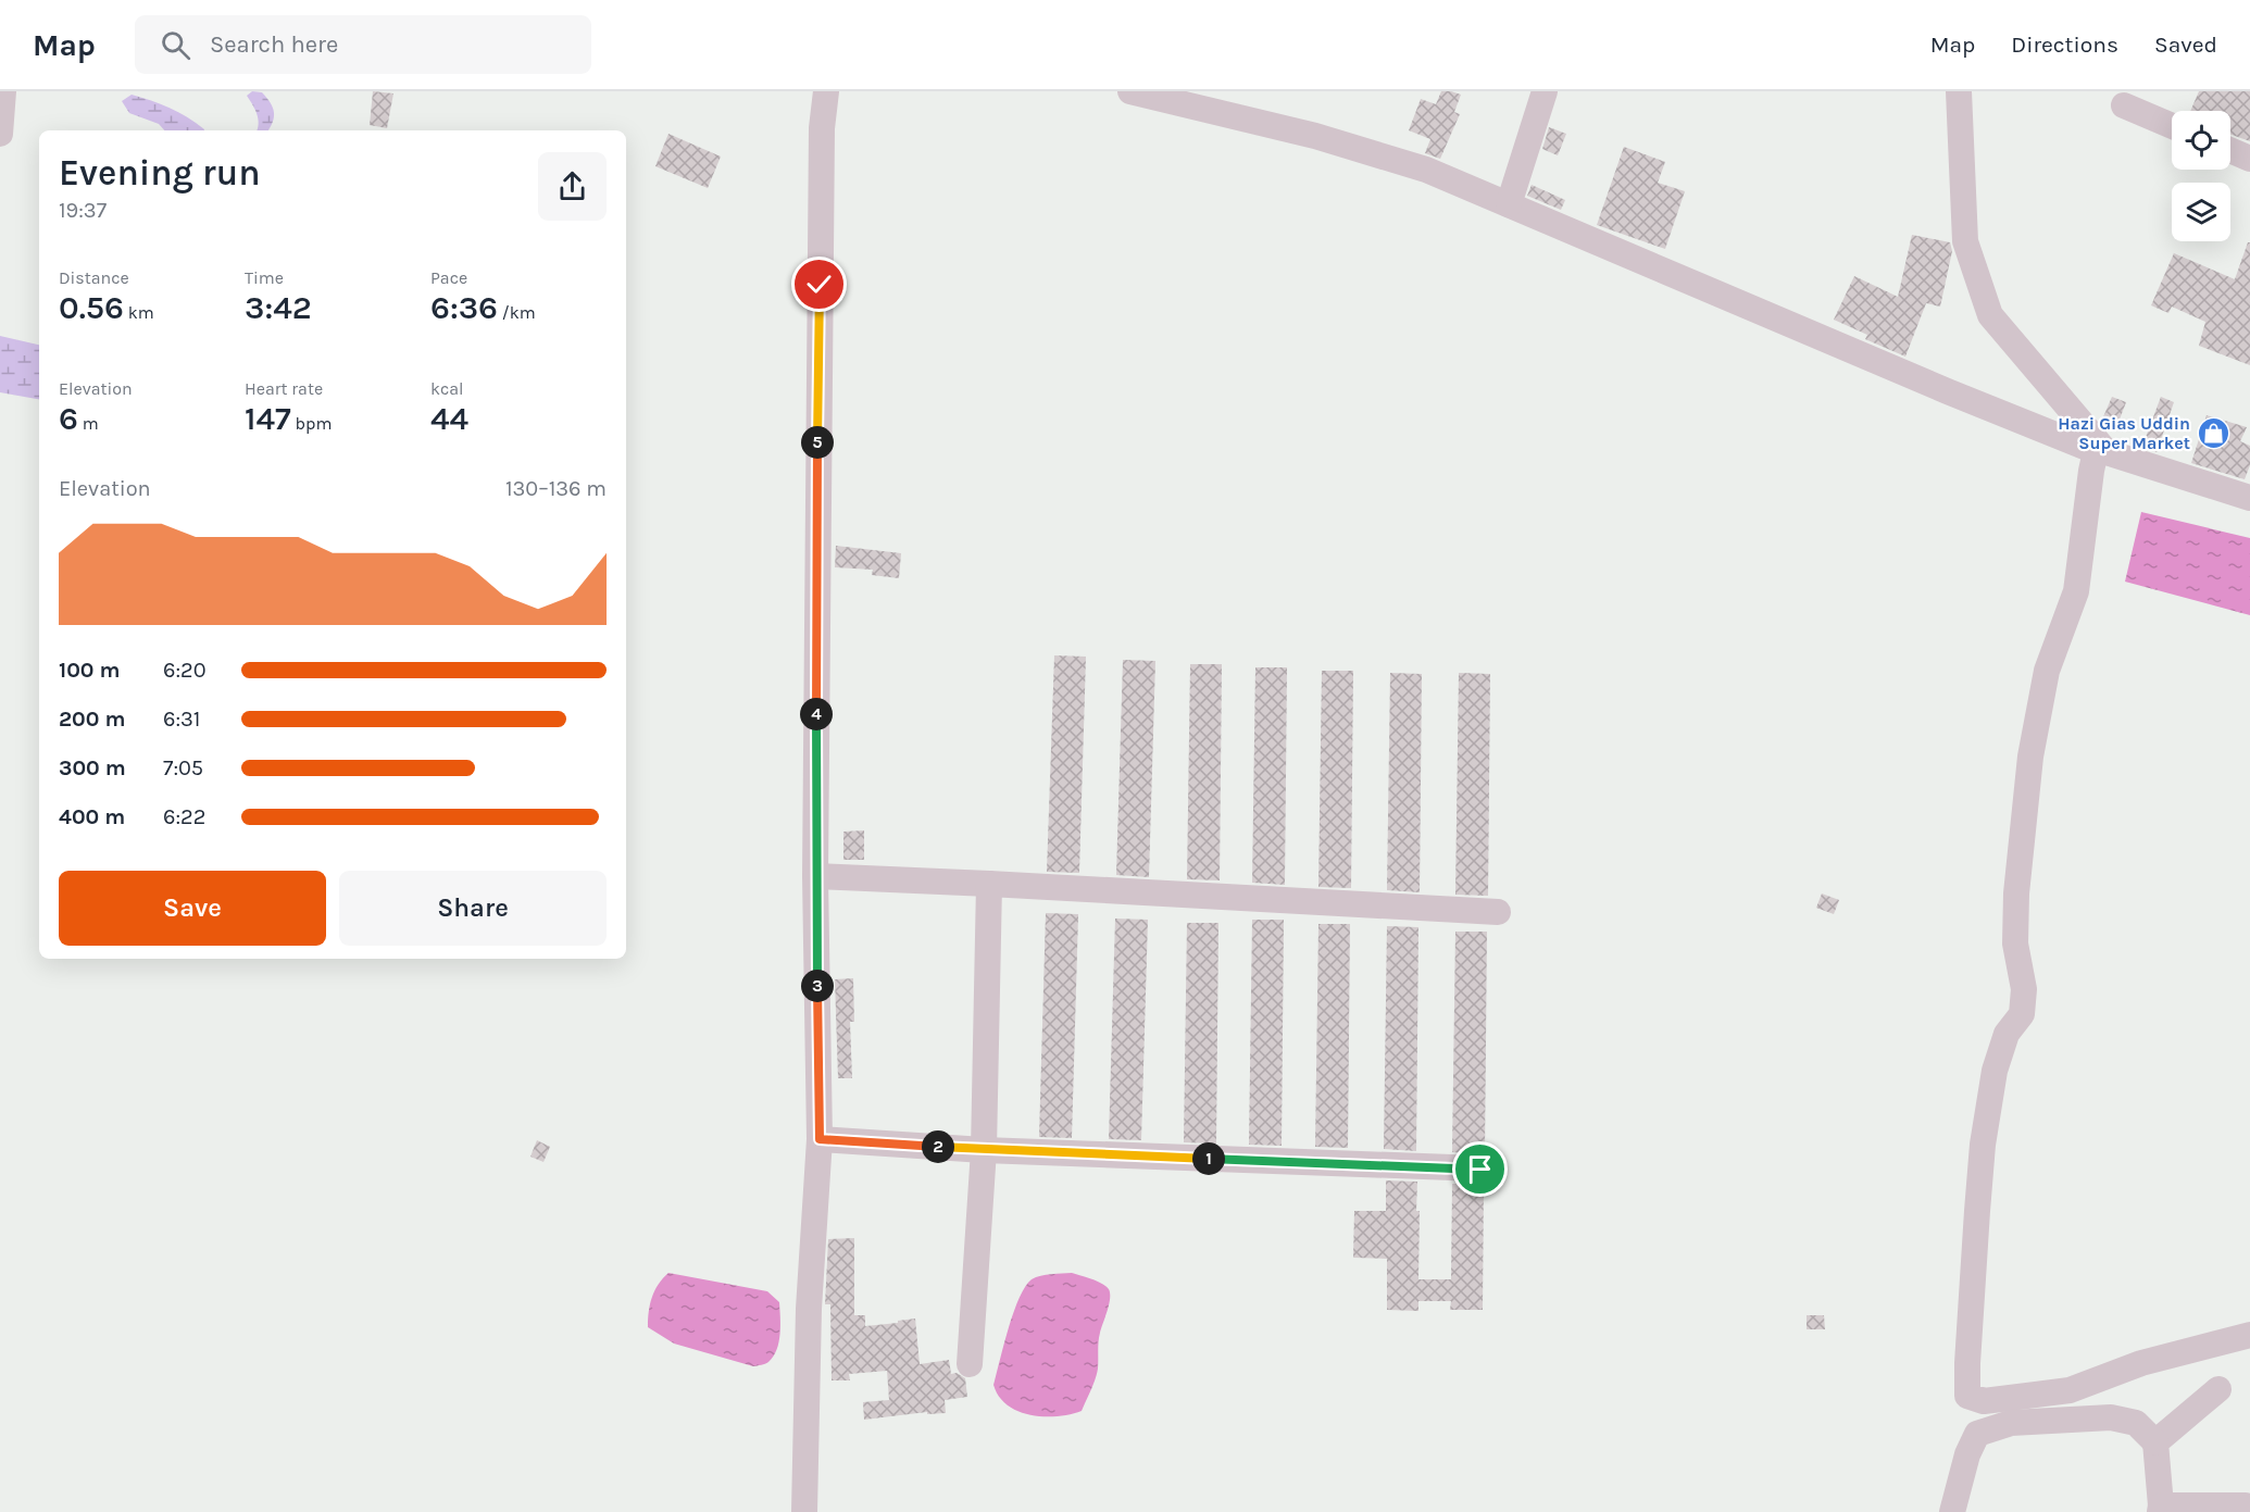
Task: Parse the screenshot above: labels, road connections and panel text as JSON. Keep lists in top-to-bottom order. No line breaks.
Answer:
{"places":{"shop":["Hazi Gias Uddin Super Market"]},"page":{"header":"Map","search":"Search here","nav":["Map","Directions","Saved"],"heading":["Evening run","19:37"],"stats":[["Distance","0.56 km"],["Time","3:42"],["Pace","6:36 /km"],["Elevation","6 m"],["Heart rate","147 bpm"],["kcal","44"]],"pins":["5","4","3","2","1"],"chart":["Elevation","130–136 m"],"list":[{"name":"100 m","note":"6:20"},{"name":"200 m","note":"6:31"},{"name":"300 m","note":"7:05"},{"name":"400 m","note":"6:22"}],"buttons":["Save","Share"]}}
